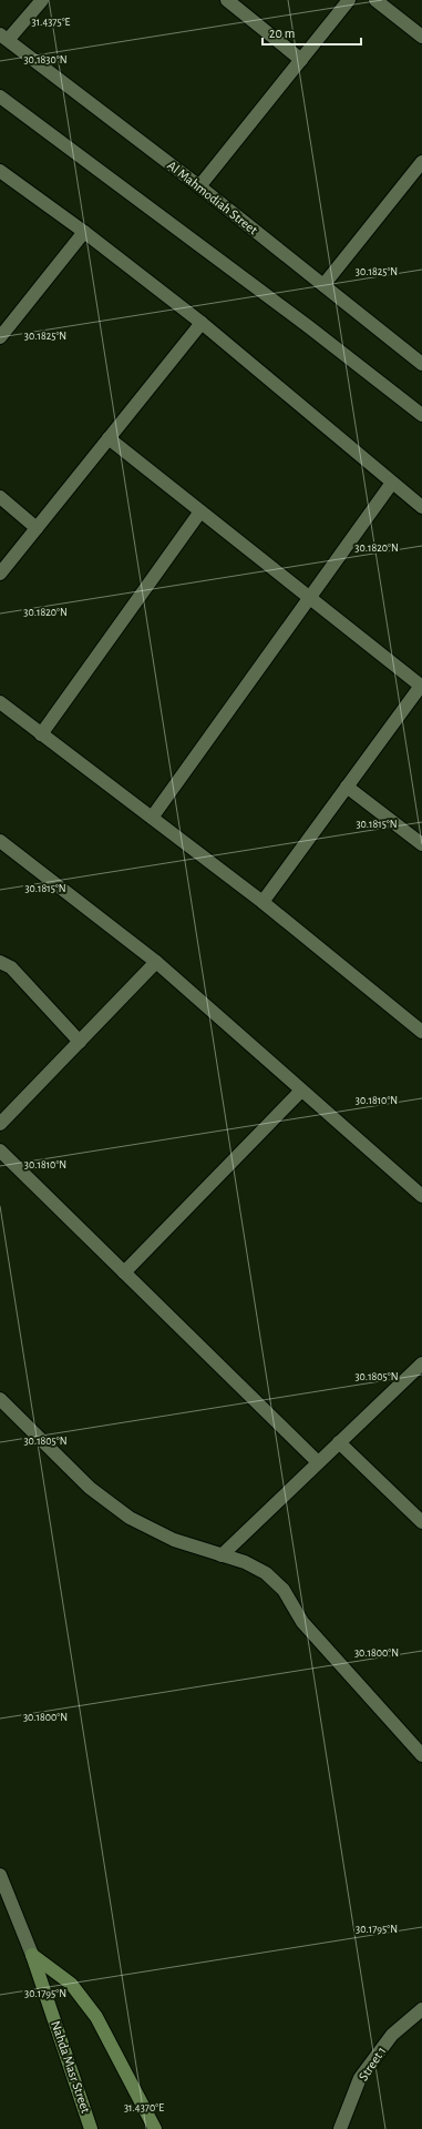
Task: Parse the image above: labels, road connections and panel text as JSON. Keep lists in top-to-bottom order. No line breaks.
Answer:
{"streets":{"street":["Al Mahmodiah Street","Street 1","Nahda Masr Street"]},"scale_bar":"20 m","coordinates":["31.4375°E","30.1830°N","30.1825°N","30.1820°N","30.1815°N","30.1810°N","30.1805°N","30.1800°N","30.1795°N","31.4370°E"]}
